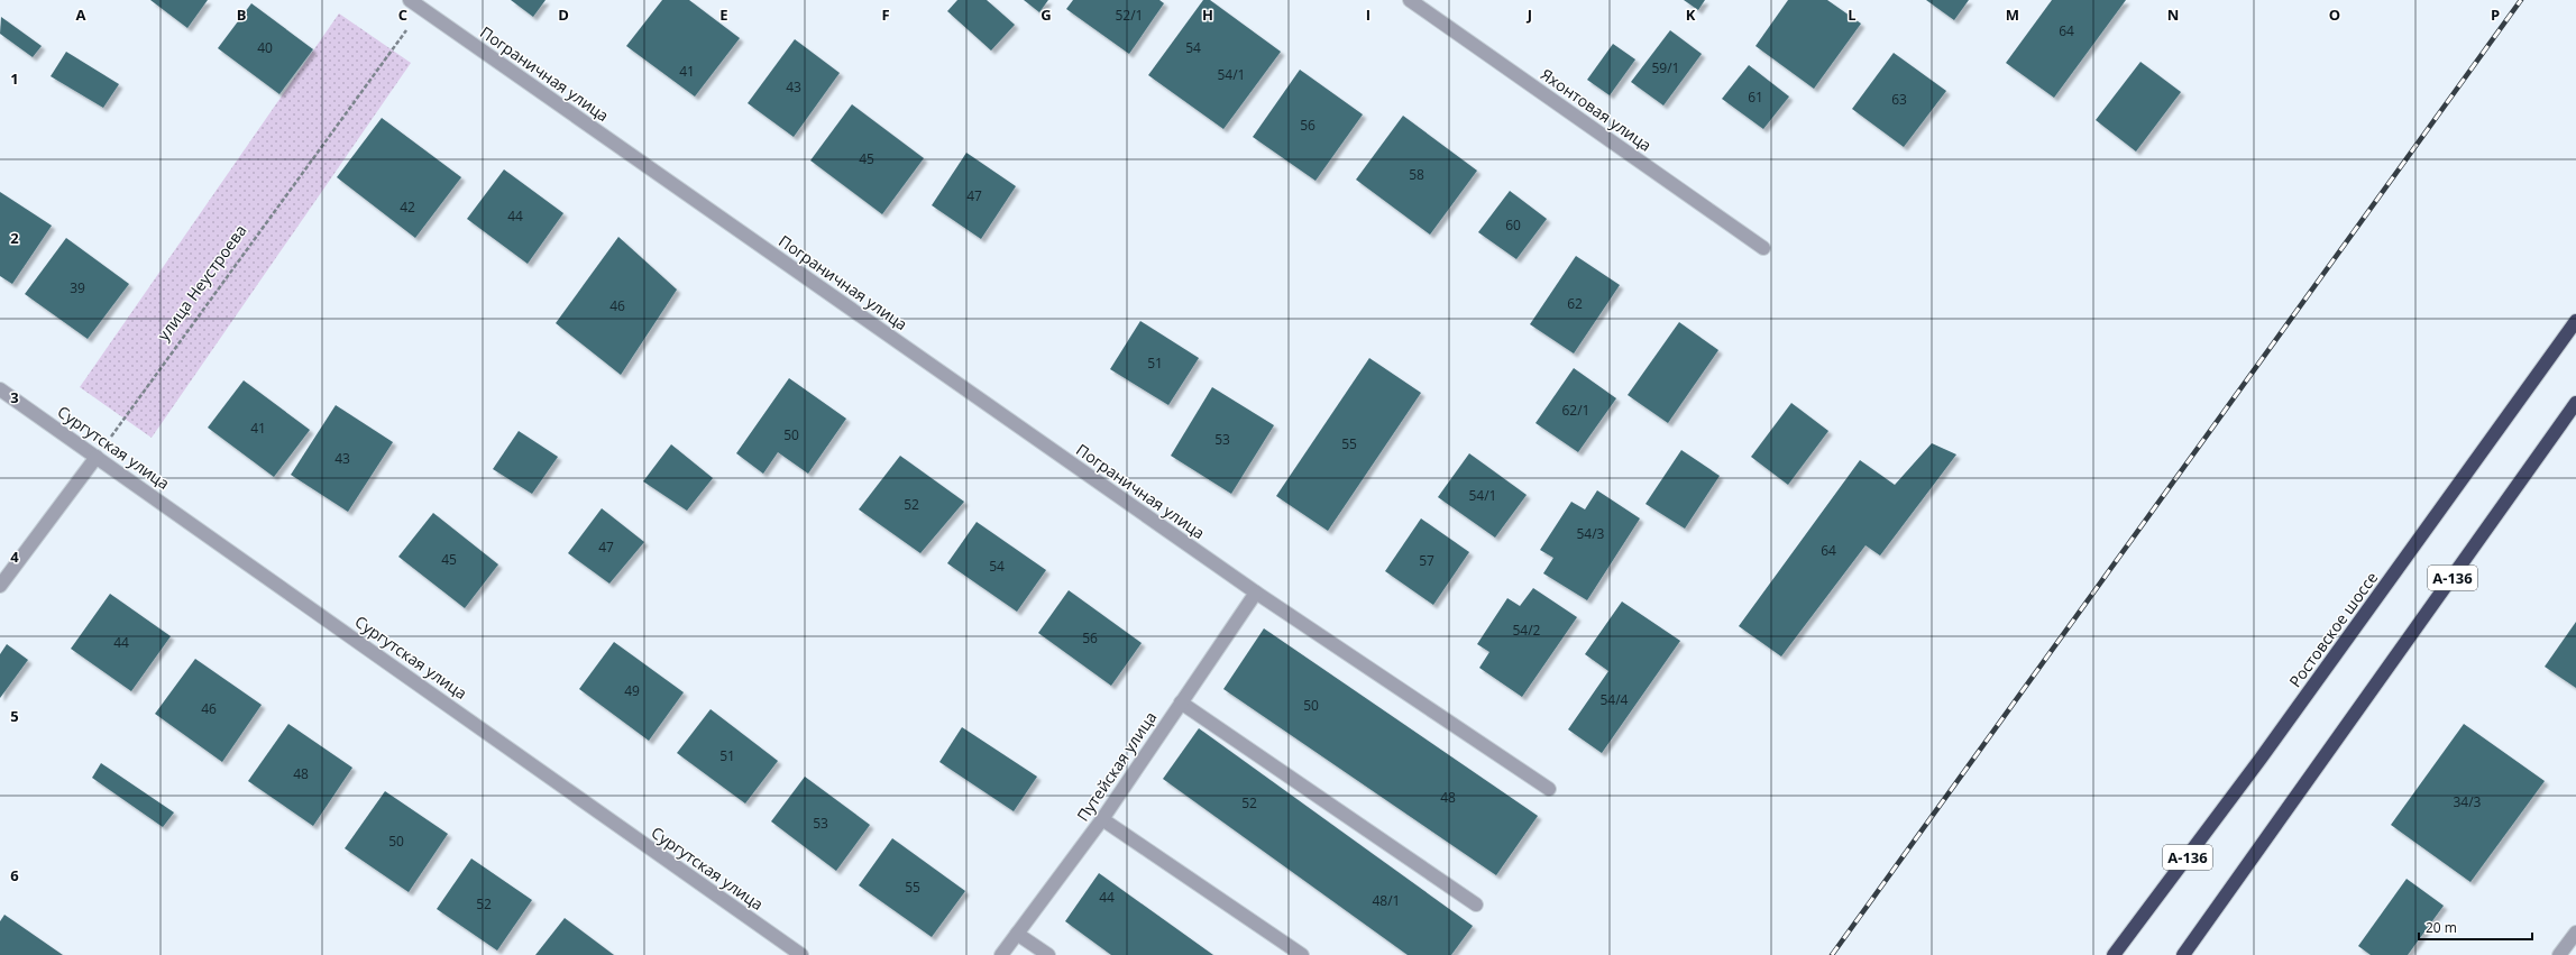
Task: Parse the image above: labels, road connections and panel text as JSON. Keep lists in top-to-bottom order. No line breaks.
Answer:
{"streets":{"highway":["А-136","Ростовское шоссе"],"street":["Пограничная улица","Яхонтовая улица","Сургутская улица","Путейская улица"],"path":["улица Неустроева"]},"crossings":[["Пограничная улица","улица Неустроева"],["Пограничная улица","Путейская улица"],["улица Неустроева","Сургутская улица"]],"house_numbers":["52/1","64","40","54","59/1","41","54/1","43","61","63","56","45","58","47","42","44","60","39","62","46","51","62/1","41","50","53","55","43","54/1","52","54/3","47","64","45","57","54","54/2","56","44","49","54/4","50","46","51","48","48","34/3","52","53","50","55","44","48/1","52"],"scale_bar":"20 m","grid":{"columns":["A","B","C","D","E","F","G","H","I","J","K","L","M","N","O","P"],"rows":["1","2","3","4","5","6"]}}
